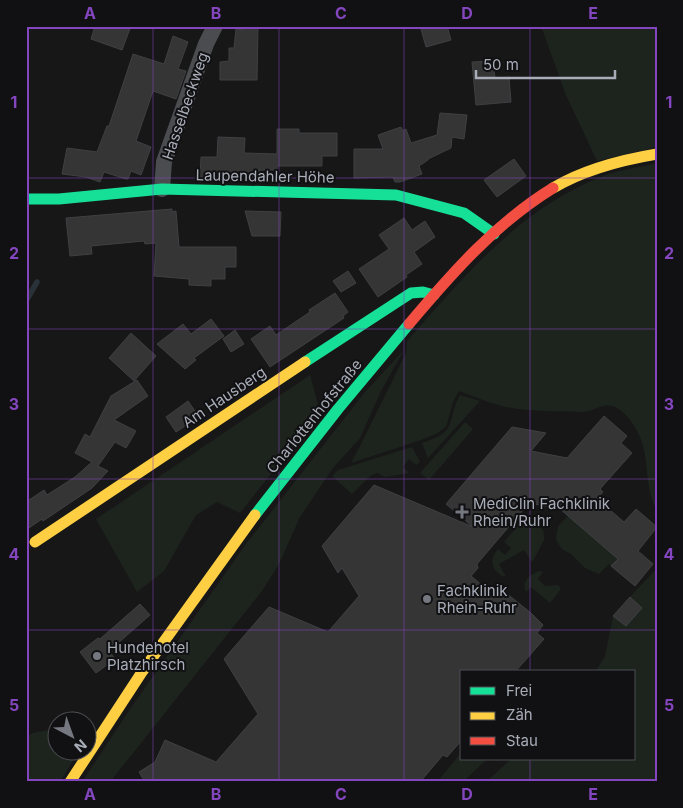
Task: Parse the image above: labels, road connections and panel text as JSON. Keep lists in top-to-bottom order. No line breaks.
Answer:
{"streets":{"street":["Hasselbeckweg","Laupendahler Höhe","Am Hausberg","Charlottenhofstraße"]},"crossings":[["Hasselbeckweg","Laupendahler Höhe"],["Laupendahler Höhe","Charlottenhofstraße"],["Am Hausberg","Charlottenhofstraße"]],"places":{"health":["MediClin Fachklinik Rhein/Ruhr"],"other":["Fachklinik Rhein-Ruhr","Hundehotel Platzhirsch"]},"legend":["Frei","Zäh","Stau"],"scale_bar":"50 m","north":"bottom right","grid":{"columns":["A","B","C","D","E"],"rows":["1","2","3","4","5"]}}
